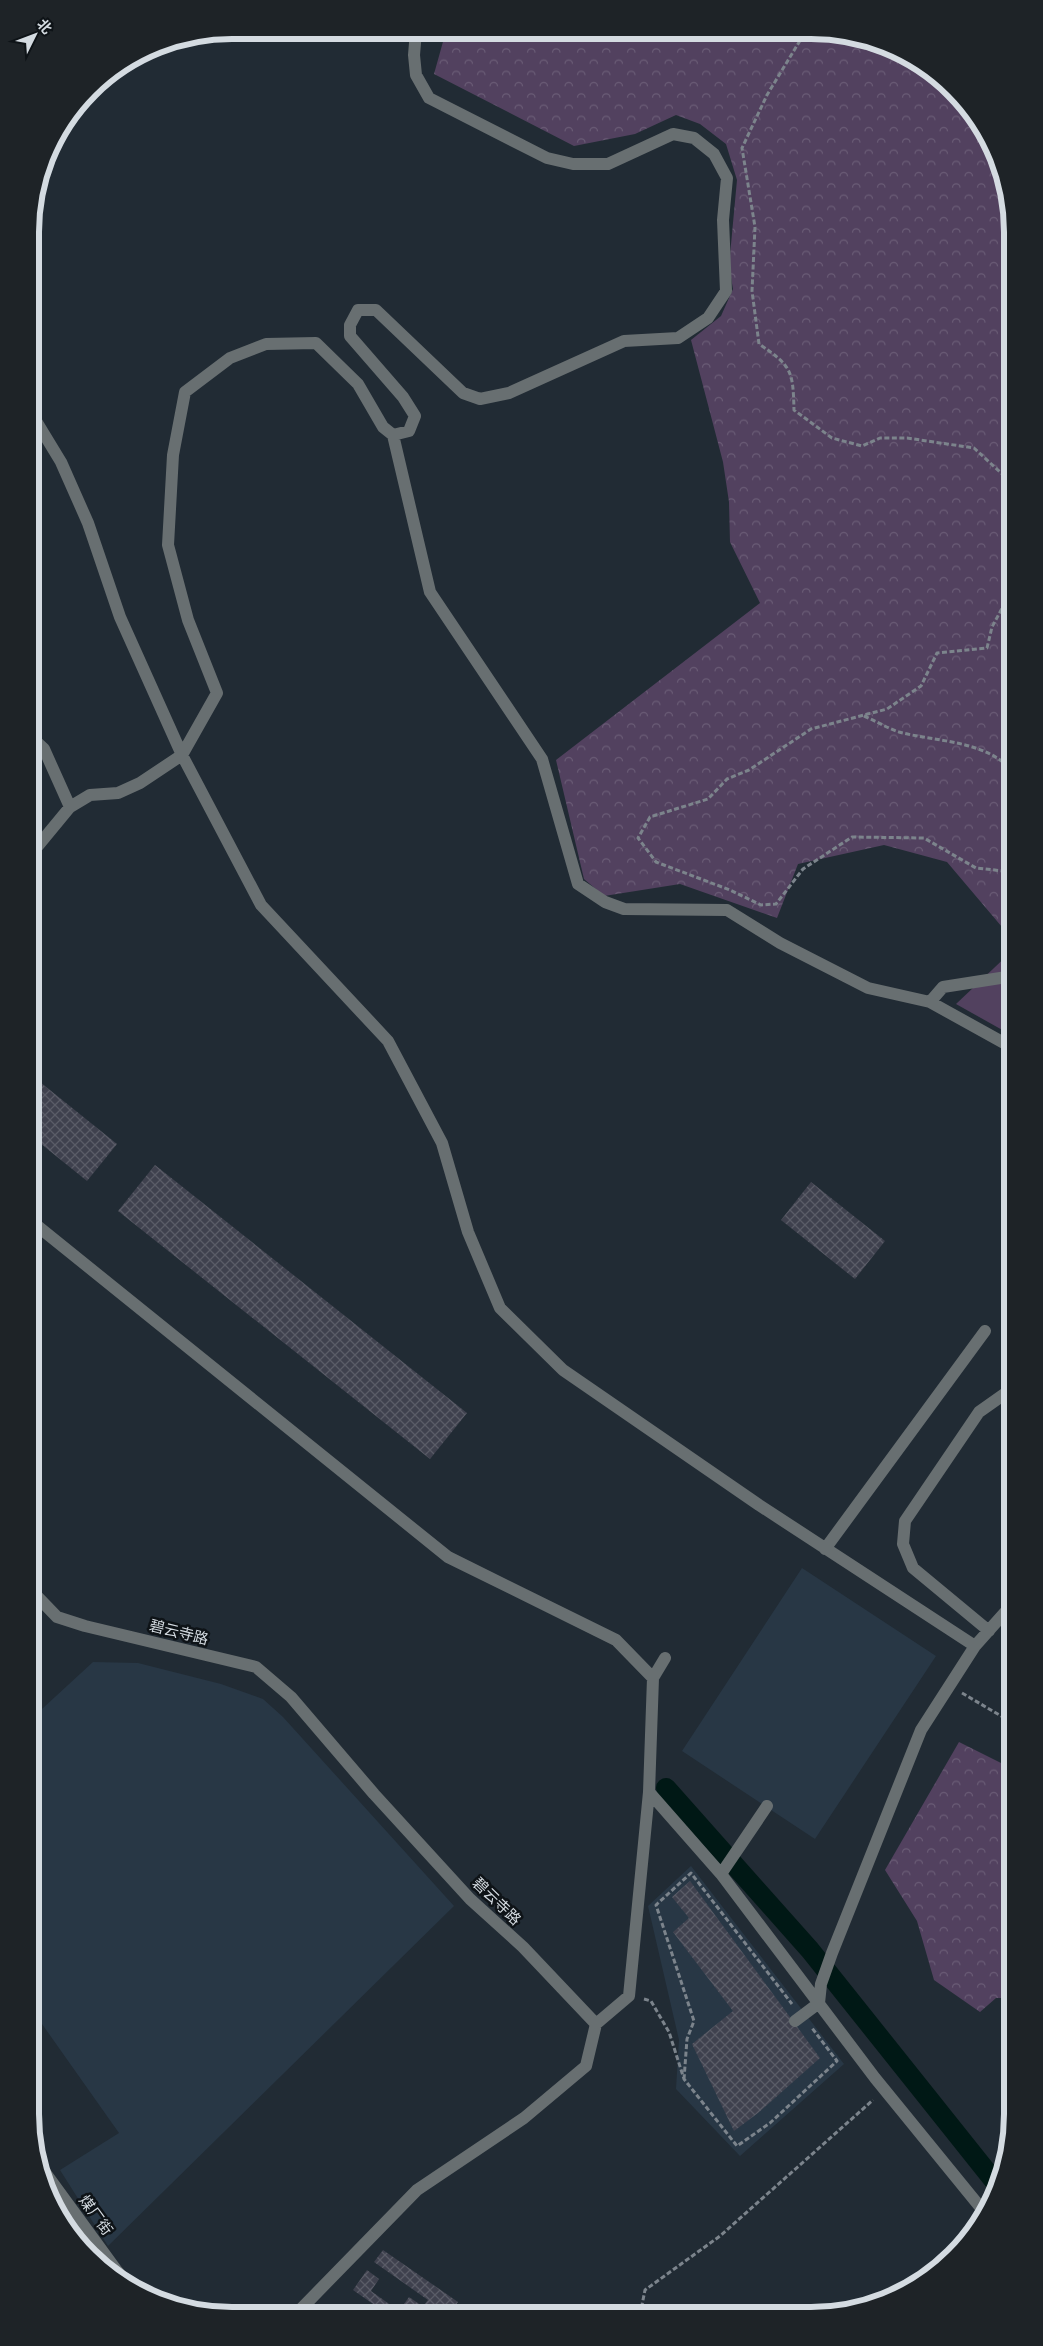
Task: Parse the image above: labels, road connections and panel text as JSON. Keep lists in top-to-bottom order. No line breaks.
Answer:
{"streets":{"street":["碧云寺路","煤厂街"]},"north":"top right"}
